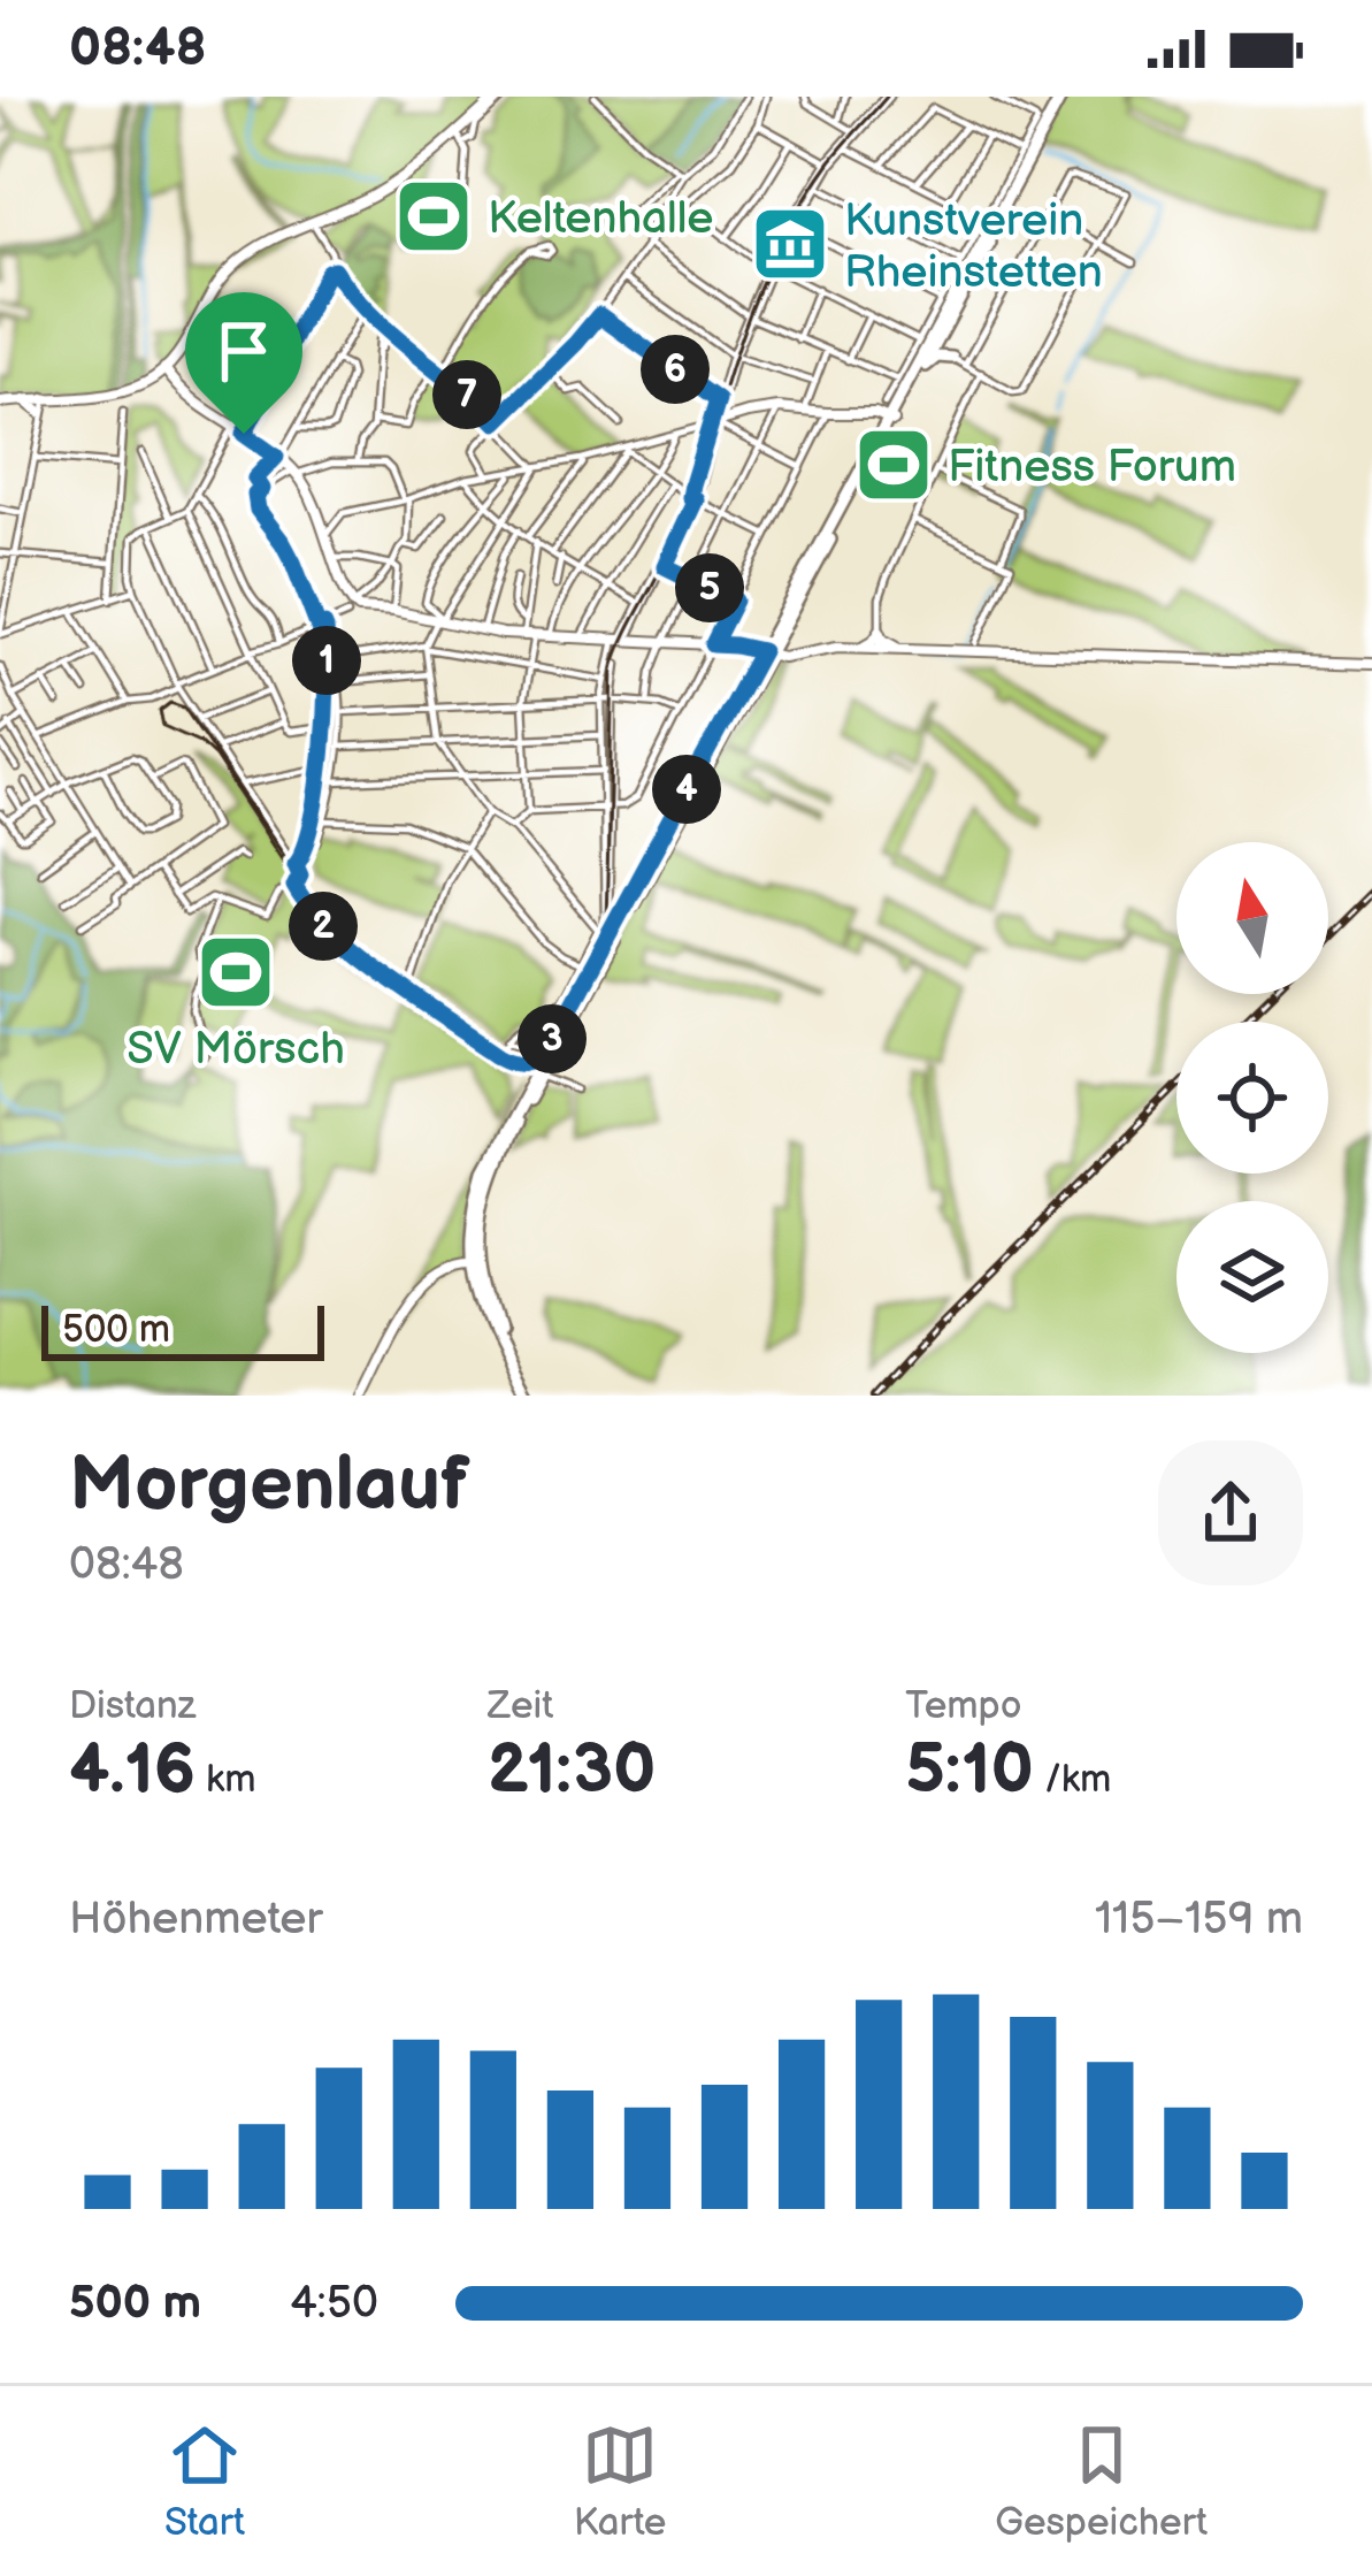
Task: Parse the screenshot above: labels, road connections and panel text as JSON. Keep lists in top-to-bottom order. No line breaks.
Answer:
{"places":{"sports":["Keltenhalle","Fitness Forum","SV Mörsch"],"museum":["Kunstverein Rheinstetten"]},"scale_bar":"500 m","north":"top","page":{"status":"08:48","pins":["6","7","5","1","4","2","3"],"scale":"500 m","heading":["Morgenlauf","08:48"],"stats":[["Distanz","4.16 km"],["Zeit","21:30"],["Tempo","5:10 /km"]],"chart":["Höhenmeter","115–159 m"],"list":[{"name":"500 m","note":"4:50"}],"tabs":["Start","Karte","Gespeichert"]}}
